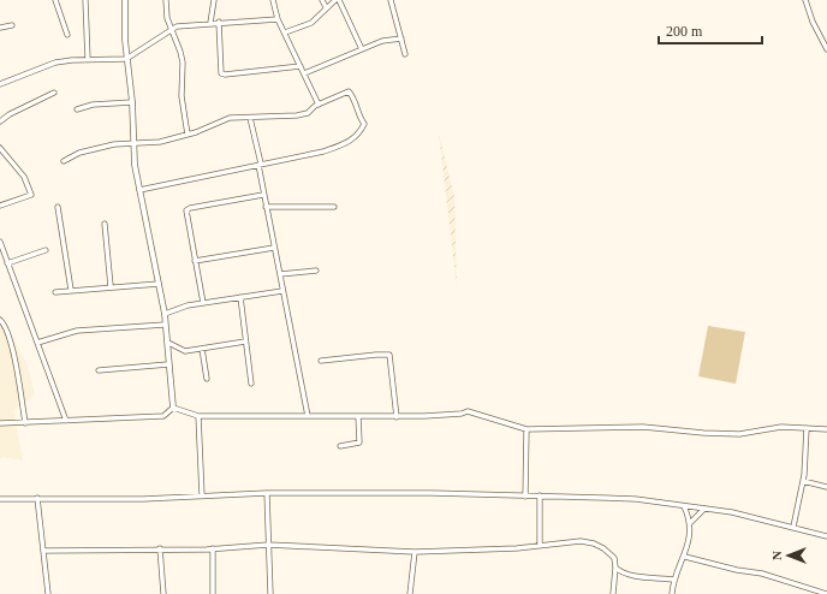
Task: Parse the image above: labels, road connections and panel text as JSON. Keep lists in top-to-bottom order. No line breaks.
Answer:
{"scale_bar":"200 m","north":"left"}
